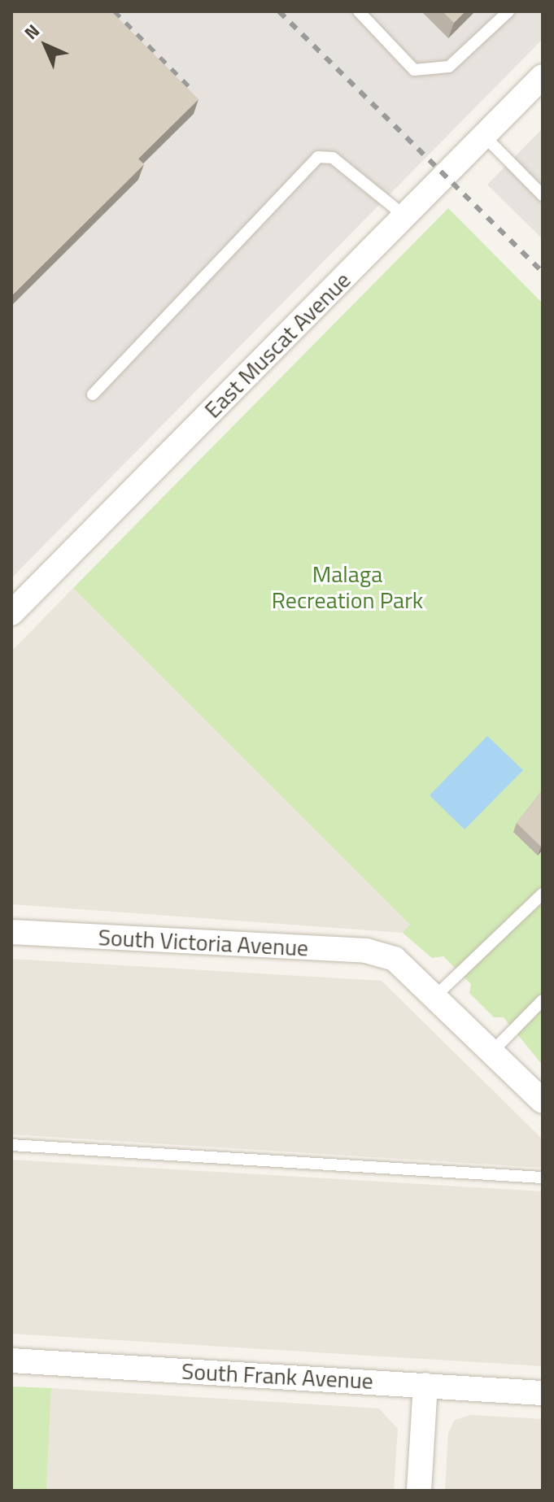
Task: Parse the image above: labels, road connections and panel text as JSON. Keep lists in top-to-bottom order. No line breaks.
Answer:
{"streets":{"street":["East Muscat Avenue","South Victoria Avenue","South Frank Avenue"]},"parks":["Malaga Recreation Park"],"north":"top left"}
